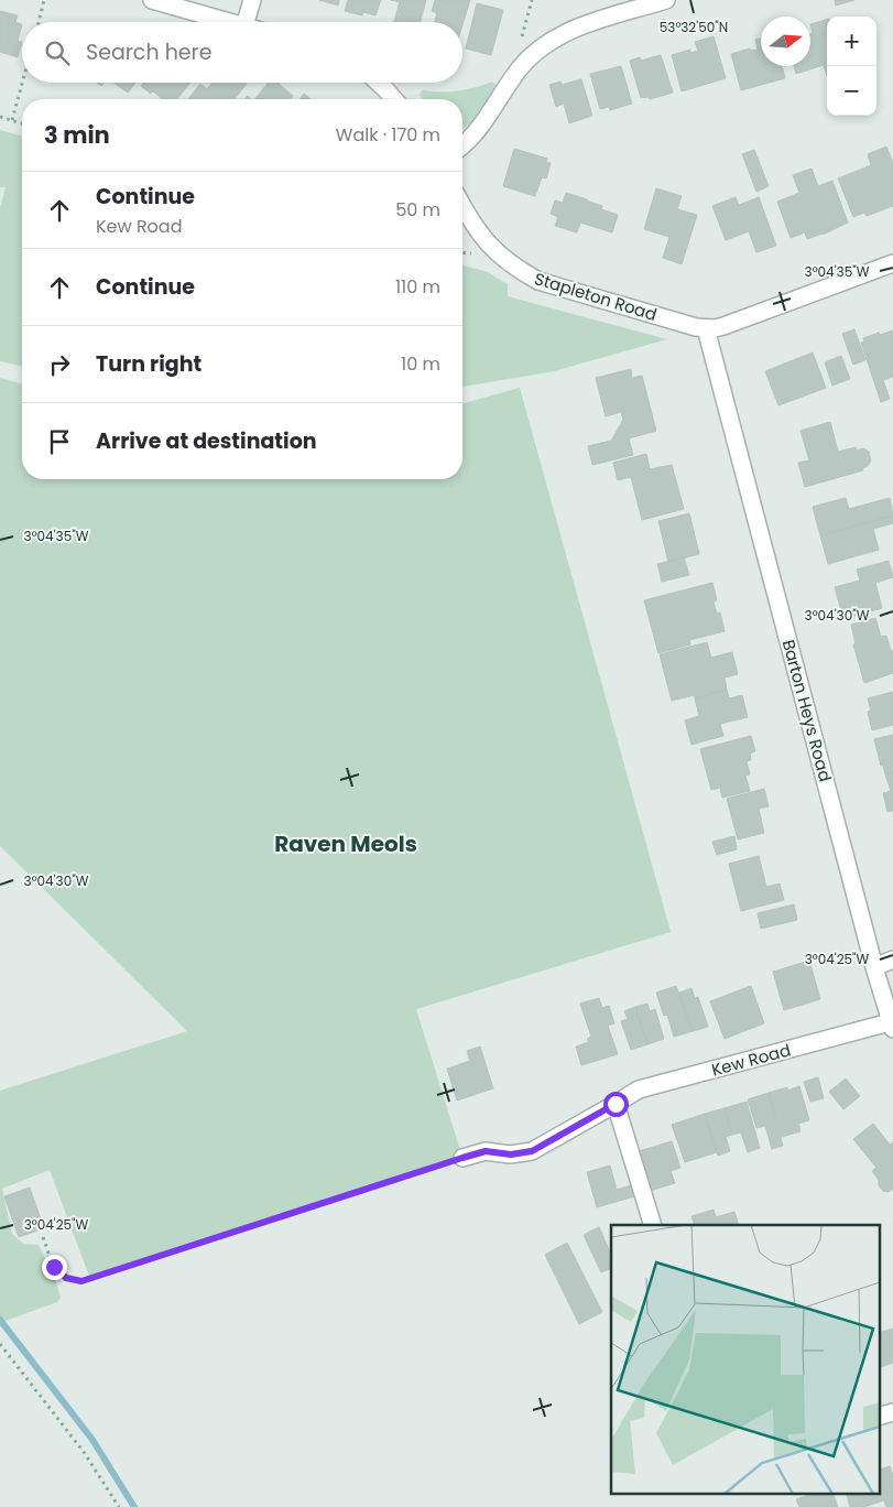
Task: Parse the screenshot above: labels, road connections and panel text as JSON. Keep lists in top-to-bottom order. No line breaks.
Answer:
{"streets":{"street":["Stapleton Road","Barton Heys Road","Kew Road"]},"crossings":[["Stapleton Road","Barton Heys Road"],["Barton Heys Road","Kew Road"]],"districts":["Raven Meols"],"north":"right","page":{"map_buttons":["+","−"],"search":"Search here","heading":["3 min","Walk · 170 m"],"list":[["Continue","Kew Road","50 m"],["Continue","110 m"],["Turn right","10 m"],"Arrive at destination"]},"coordinates":["53°32'50\"N","3°04'35\"W","3°04'30\"W","3°04'25\"W"]}
